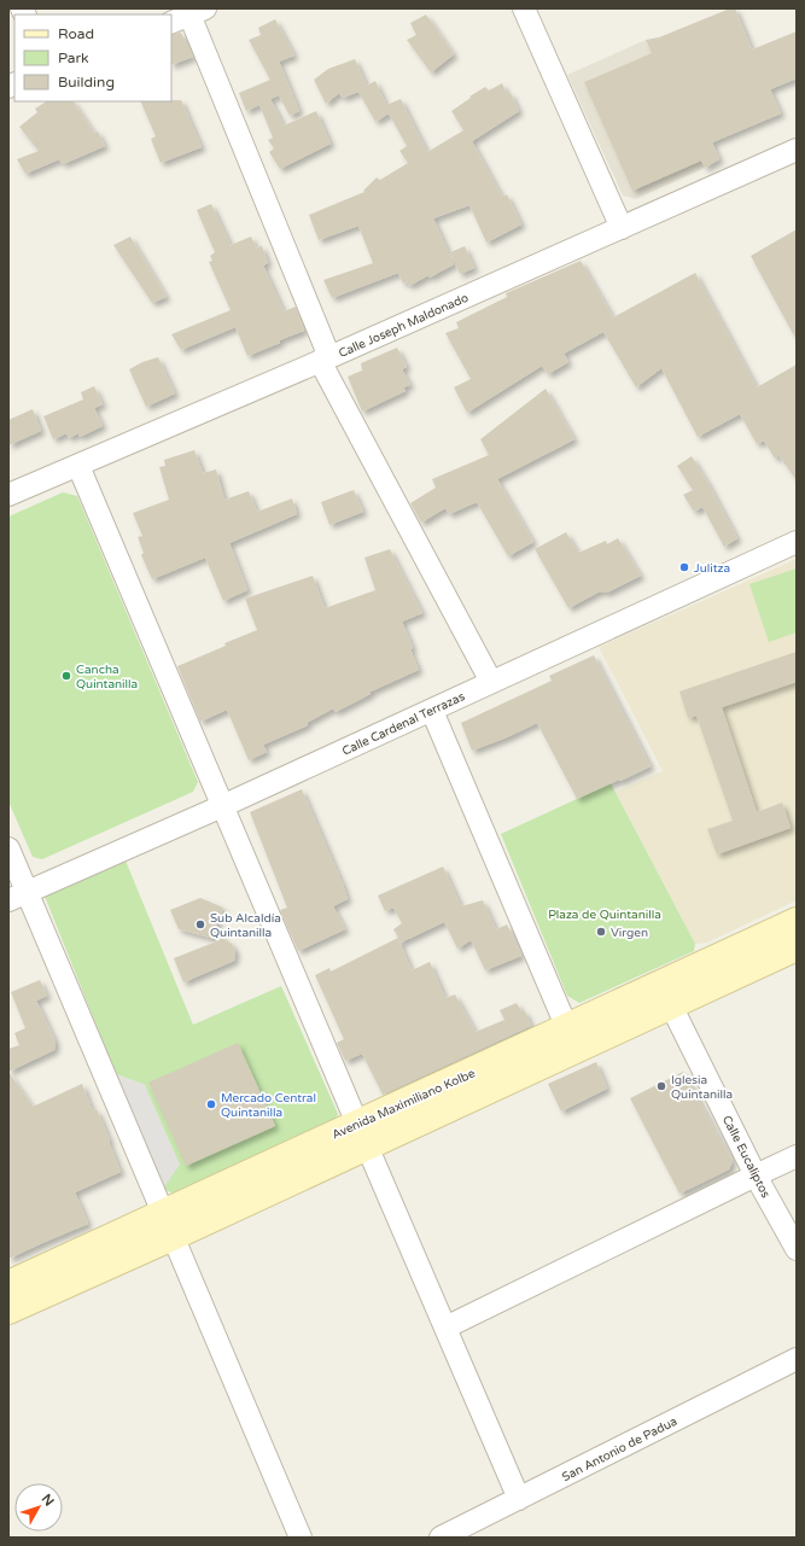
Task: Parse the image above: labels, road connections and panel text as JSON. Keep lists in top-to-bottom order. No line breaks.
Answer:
{"streets":{"main road":["Avenida Maximiliano Kolbe"],"street":["Calle Joseph Maldonado","Calle Cardenal Terrazas","Calle Eucaliptos","San Antonio de Padua"]},"crossings":[["Avenida Maximiliano Kolbe","Calle Eucaliptos"]],"parks":["Plaza de Quintanilla"],"places":["Julitza","Cancha Quintanilla","Sub Alcaldía Quintanilla","Virgen","Iglesia Quintanilla","Mercado Central Quintanilla"],"legend":["Road","Park","Building"],"north":"top right"}
